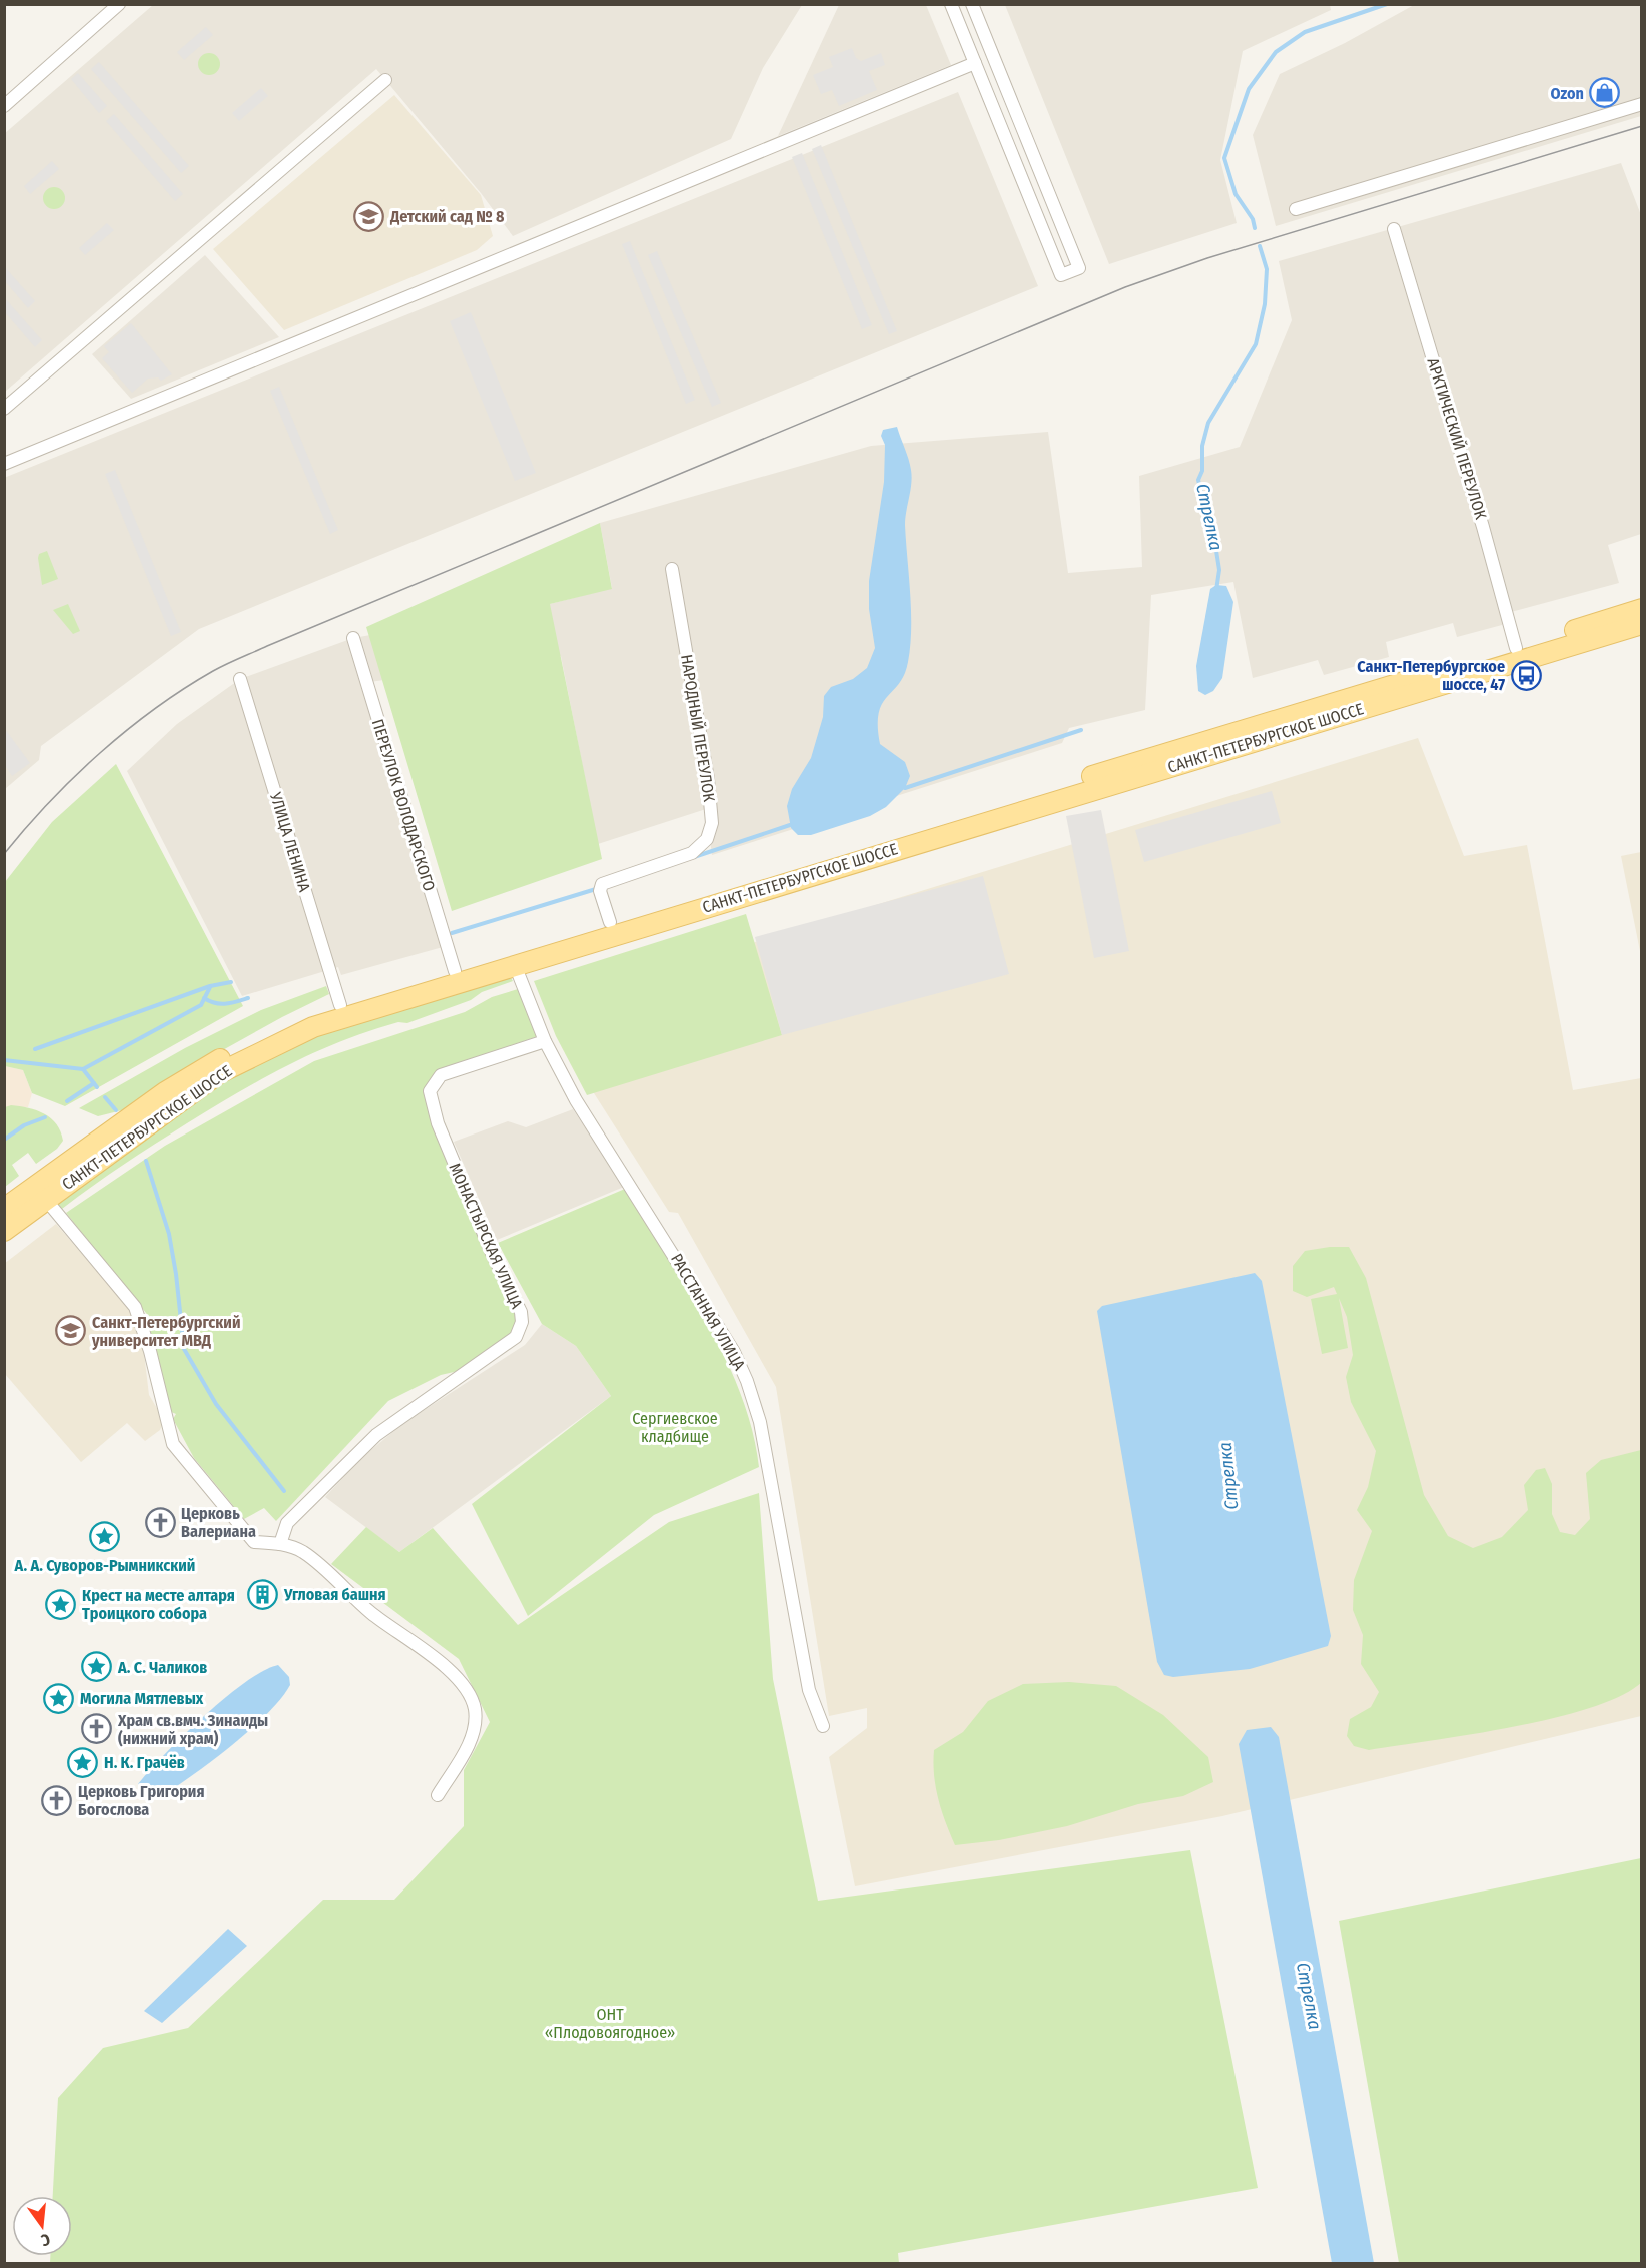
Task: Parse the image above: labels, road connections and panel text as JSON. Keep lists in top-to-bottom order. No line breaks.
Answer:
{"streets":{"main road":["САНКТ-ПЕТЕРБУРГСКОЕ ШОССЕ"],"street":["АРКТИЧЕСКИЙ ПЕРЕУЛОК","НАРОДНЫЙ ПЕРЕУЛОК","ПЕРЕУЛОК ВОЛОДАРСКОГО","УЛИЦА ЛЕНИНА","МОНАСТЫРСКАЯ УЛИЦА","РАССТАННАЯ УЛИЦА"]},"crossings":[["АРКТИЧЕСКИЙ ПЕРЕУЛОК","САНКТ-ПЕТЕРБУРГСКОЕ ШОССЕ"],["НАРОДНЫЙ ПЕРЕУЛОК","САНКТ-ПЕТЕРБУРГСКОЕ ШОССЕ"],["САНКТ-ПЕТЕРБУРГСКОЕ ШОССЕ","ПЕРЕУЛОК ВОЛОДАРСКОГО"],["САНКТ-ПЕТЕРБУРГСКОЕ ШОССЕ","УЛИЦА ЛЕНИНА"],["САНКТ-ПЕТЕРБУРГСКОЕ ШОССЕ","РАССТАННАЯ УЛИЦА"],["МОНАСТЫРСКАЯ УЛИЦА","РАССТАННАЯ УЛИЦА"]],"water":["Стрелка"],"parks":["Сергиевское кладбище","ОНТ «Плодовоягодное»"],"places":{"shop":["Ozon"],"school or university":["Детский сад № 8","Санкт-Петербургский университет МВД"],"bus stop":["Санкт-Петербургское шоссе, 47"],"church":["Церковь Валериана","Храм св.вмч. Зинаиды (нижний храм)","Церковь Григория Богослова"],"place":["А. А. Суворов-Рымникский","Крест на месте алтаря Троицкого собора","А. С. Чаликов","Могила Мятлевых","Н. К. Грачёв"],"building":["Угловая башня"]},"north":"bottom"}
